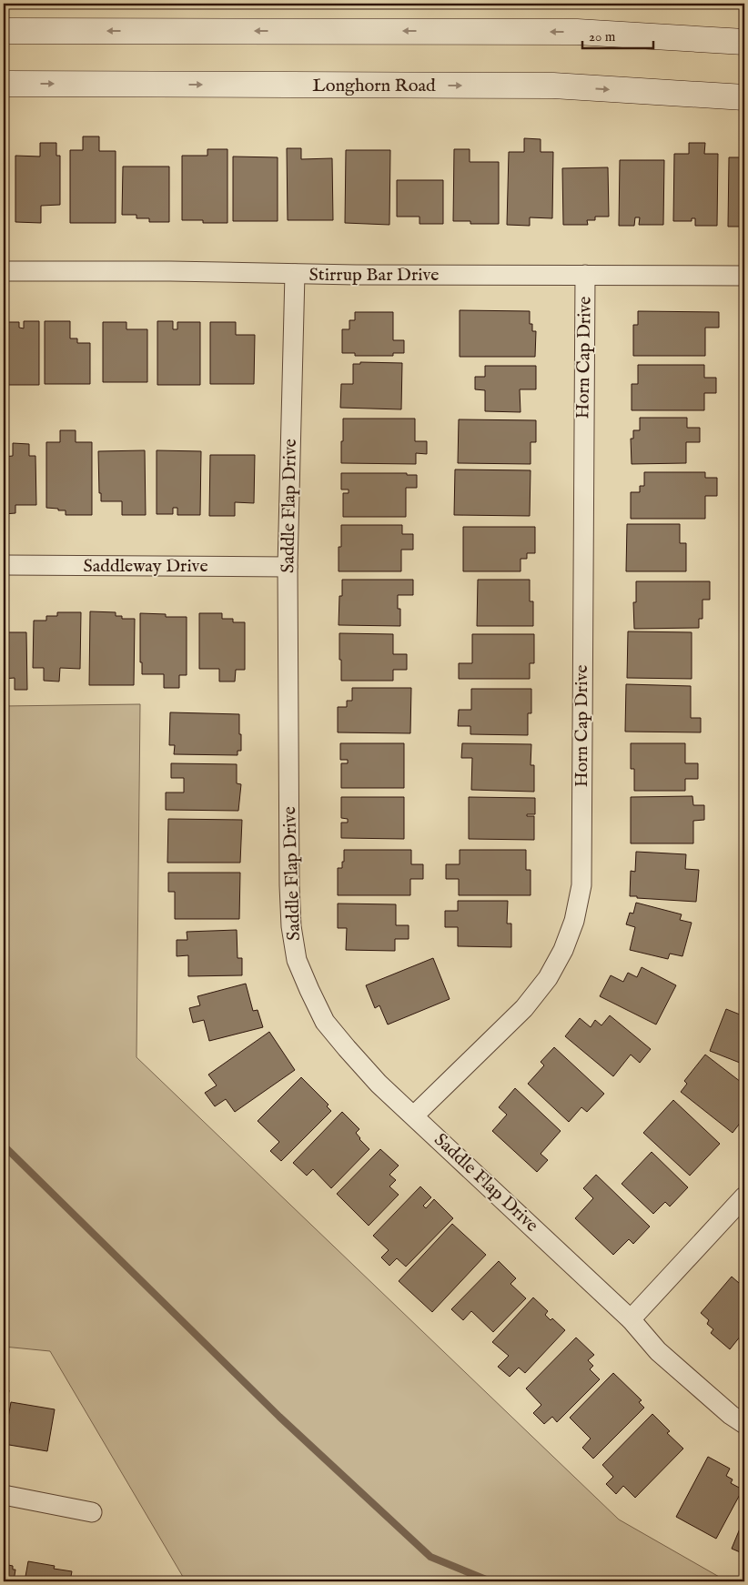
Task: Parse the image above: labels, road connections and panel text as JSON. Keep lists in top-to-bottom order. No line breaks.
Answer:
{"streets":{"main road":["Longhorn Road"],"street":["Stirrup Bar Drive","Horn Cap Drive","Saddle Flap Drive","Saddleway Drive"]},"crossings":[["Stirrup Bar Drive","Horn Cap Drive"],["Stirrup Bar Drive","Saddle Flap Drive"],["Horn Cap Drive","Saddle Flap Drive"],["Saddle Flap Drive","Saddleway Drive"]],"scale_bar":"20 m"}
